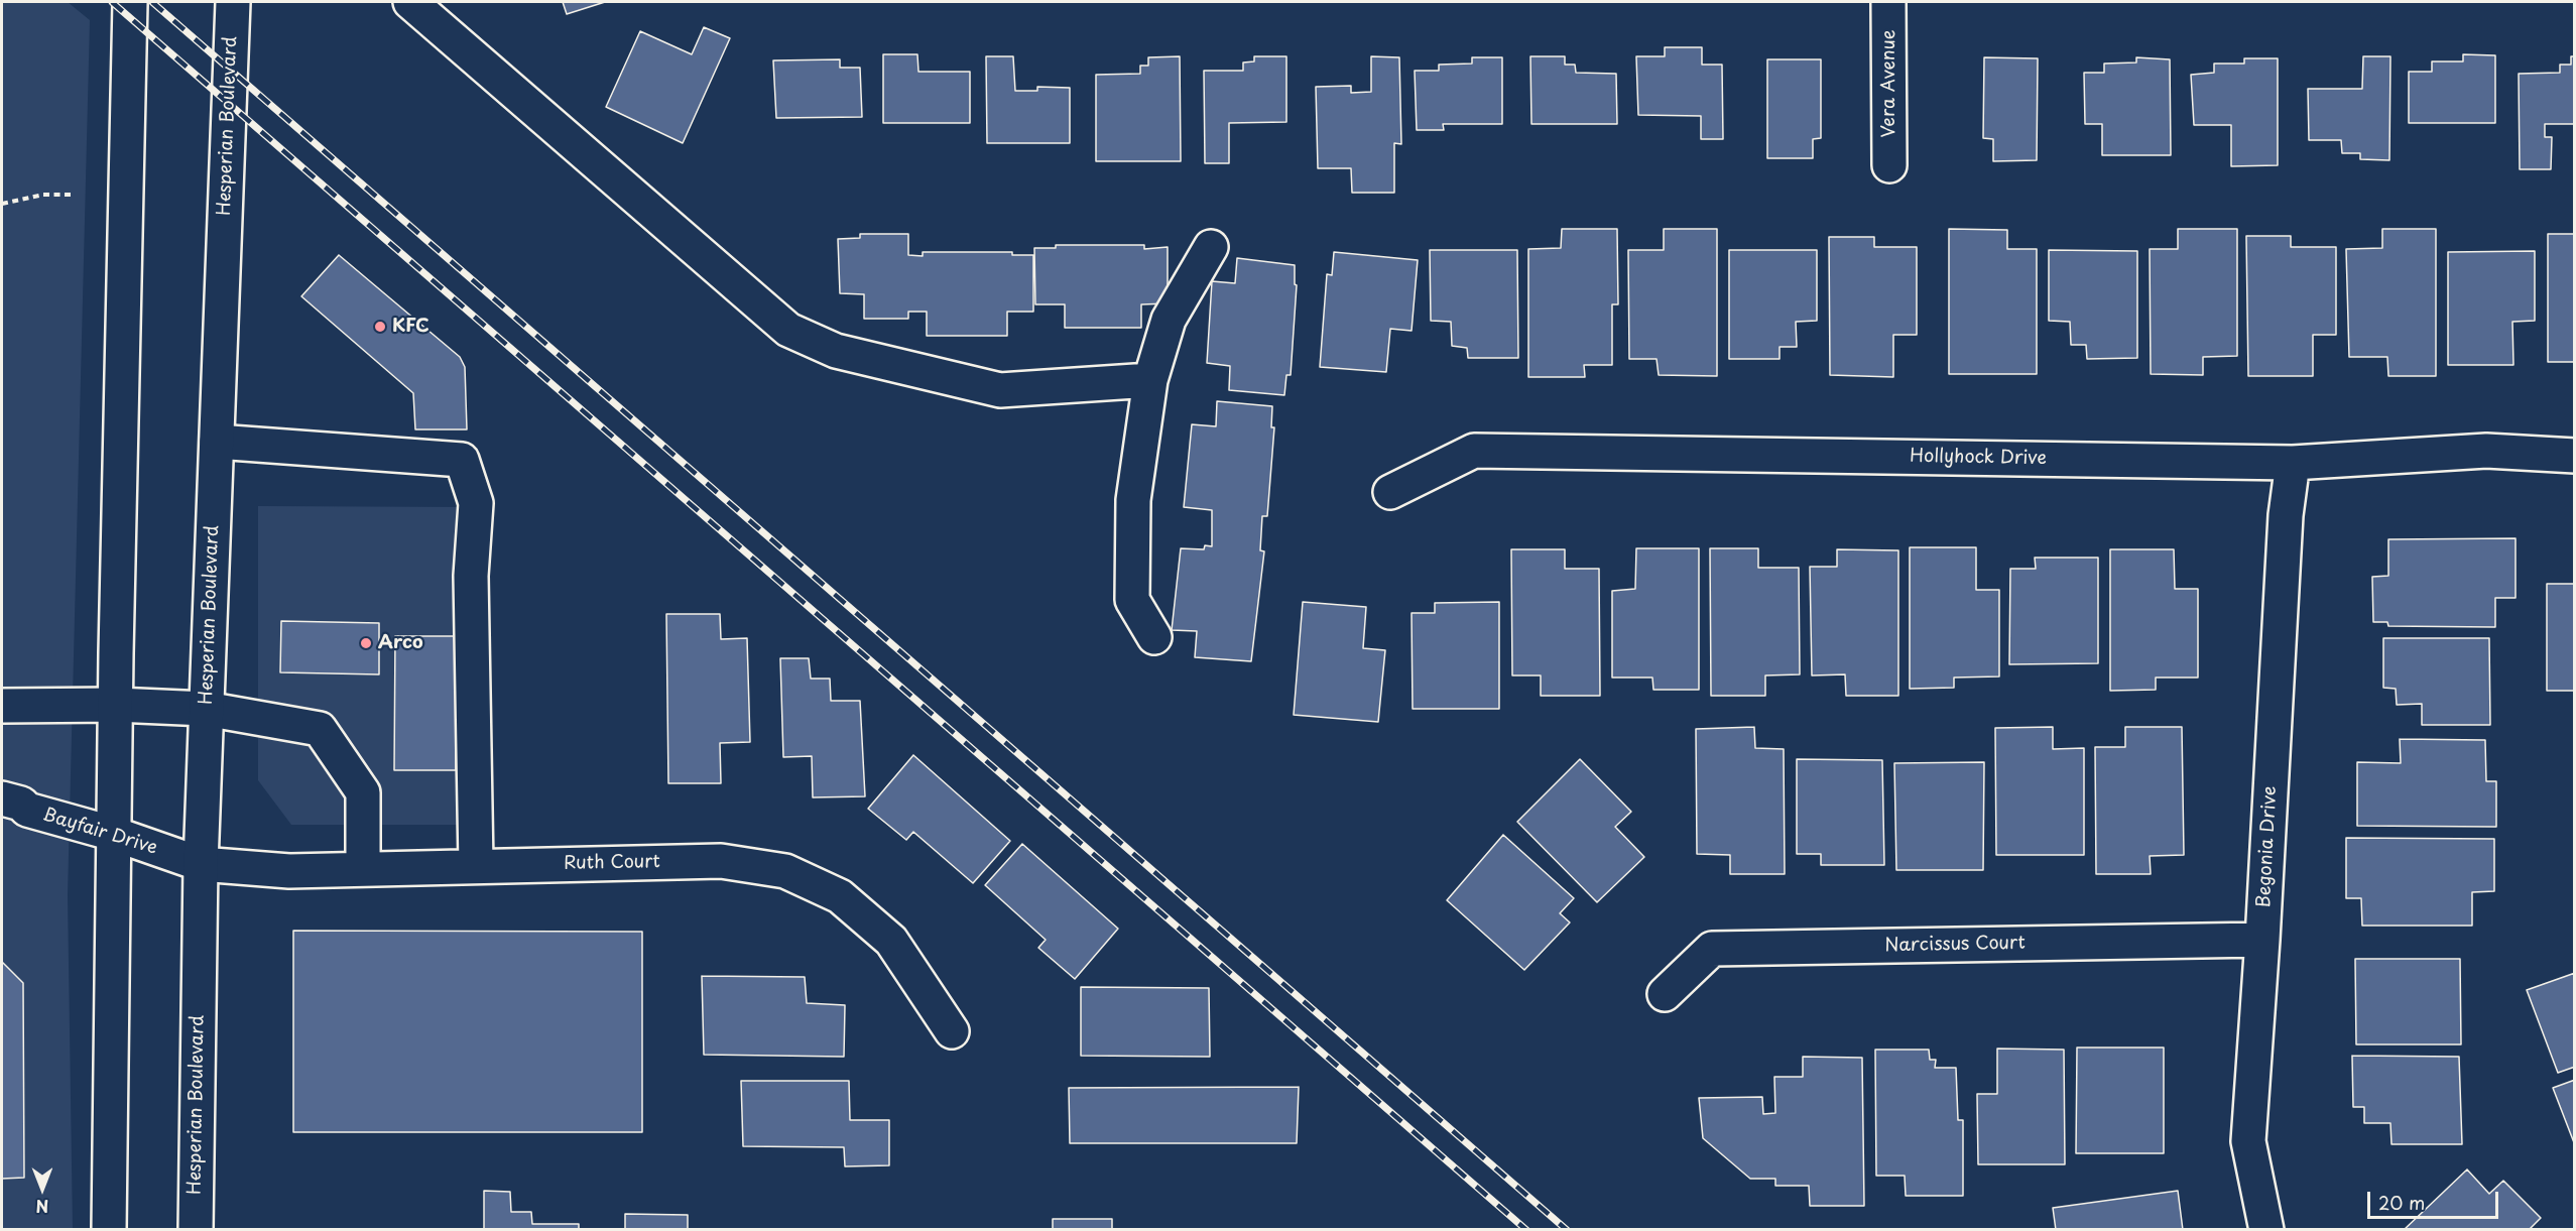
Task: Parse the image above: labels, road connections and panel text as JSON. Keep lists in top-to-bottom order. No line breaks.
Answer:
{"streets":{"street":["Vera Avenue","Hesperian Boulevard","Hollyhock Drive","Bayfair Drive","Begonia Drive","Ruth Court","Narcissus Court"]},"crossings":[["Hesperian Boulevard","Bayfair Drive"],["Hesperian Boulevard","Ruth Court"],["Hollyhock Drive","Begonia Drive"],["Bayfair Drive","Ruth Court"],["Begonia Drive","Narcissus Court"]],"places":["KFC","Arco"],"scale_bar":"20 m","north":"bottom"}
